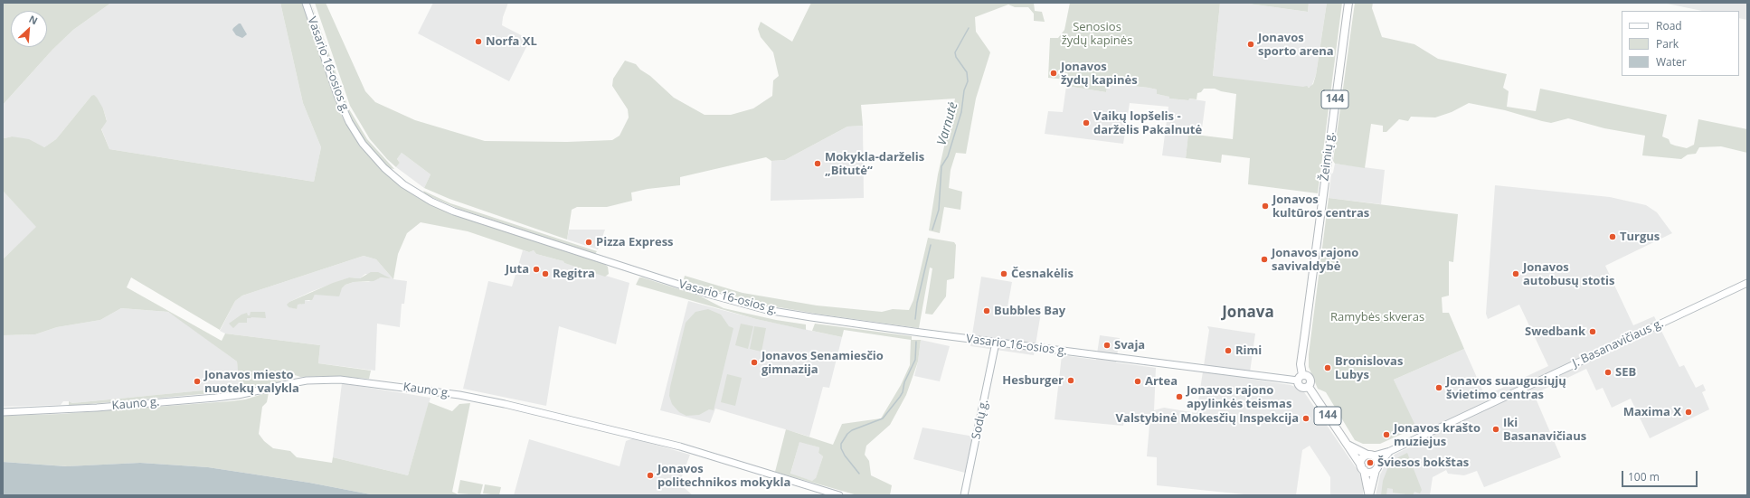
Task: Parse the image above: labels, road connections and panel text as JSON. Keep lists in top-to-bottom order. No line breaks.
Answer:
{"streets":{"main road":["Vasario 16-osios g.","144","Žeimių g.","J. Basanavičiaus g.","Kauno g.","Sodų g."]},"crossings":[["Vasario 16-osios g.","144"],["Vasario 16-osios g.","Žeimių g."],["Vasario 16-osios g.","Sodų g."],["144","Žeimių g."],["144","J. Basanavičiaus g."]],"districts":["Jonava"],"water":["Varnutė"],"parks":["Senosios žydų kapinės","Ramybės skveras"],"places":["Norfa XL","Jonavos sporto arena","Jonavos žydų kapinės","Vaikų lopšelis - darželis Pakalnutė","Mokykla-darželis „Bitutė“","Jonavos kultūros centras","Turgus","Pizza Express","Jonavos rajono savivaldybė","Juta","Regitra","Česnakėlis","Jonavos autobusų stotis","Bubbles Bay","Swedbank","Svaja","Rimi","Jonavos Senamiesčio gimnazija","Bronislovas Lubys","SEB","Hesburger","Jonavos miesto nuotekų valykla","Artea","Jonavos suaugusiųjų švietimo centras","Jonavos rajono apylinkės teismas","Maxima X","Valstybinė Mokesčių Inspekcija","Iki Basanavičiaus","Jonavos krašto muziejus","Šviesos bokštas","Jonavos politechnikos mokykla"],"legend":["Road","Park","Water"],"scale_bar":"100 m","north":"top right"}
